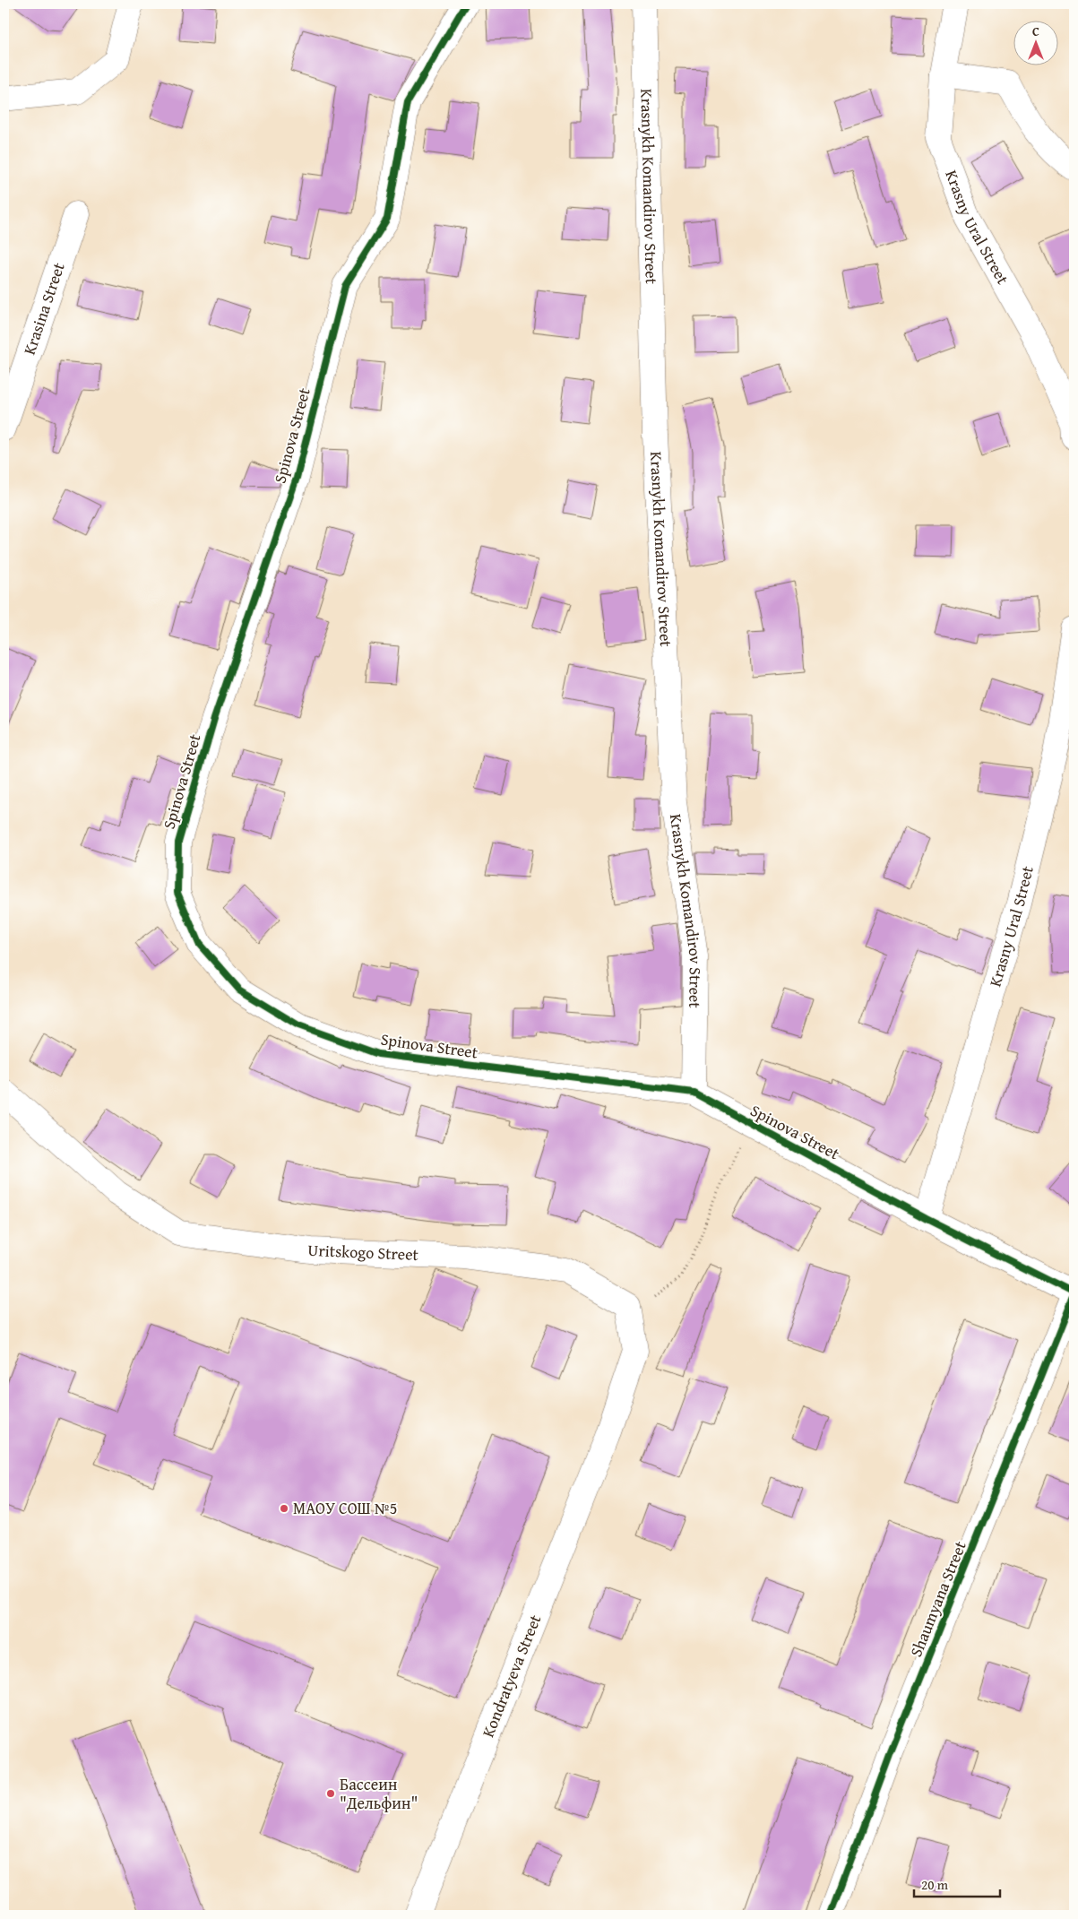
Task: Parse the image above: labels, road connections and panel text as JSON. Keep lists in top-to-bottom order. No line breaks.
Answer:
{"streets":{"street":["Krasnykh Komandirov Street","Krasny Ural Street","Krasina Street","Spinova Street","Uritskogo Street","Shaumyana Street","Kondratyeva Street"]},"crossings":[["Krasnykh Komandirov Street","Spinova Street"],["Krasny Ural Street","Spinova Street"],["Spinova Street","Shaumyana Street"],["Uritskogo Street","Kondratyeva Street"]],"places":["МАОУ СОШ №5","Бассеин \"Дельфин\""],"scale_bar":"20 m","north":"top"}
